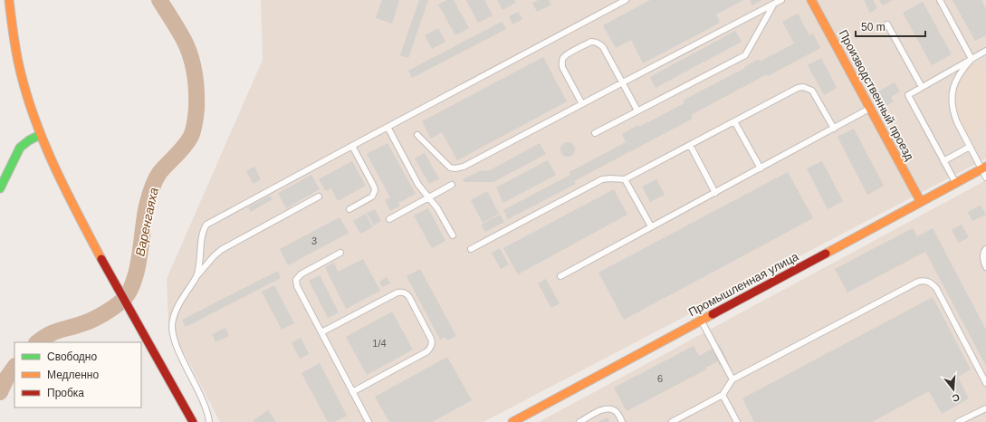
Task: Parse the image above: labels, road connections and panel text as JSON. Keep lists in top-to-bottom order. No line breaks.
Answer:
{"streets":{"main road":["Производственный проезд","Промышленная улица"]},"crossings":[["Производственный проезд","Промышленная улица"]],"water":["Варенгаяха"],"house_numbers":["3","1/4","6"],"legend":["Свободно","Медленно","Пробка"],"scale_bar":"50 m","north":"bottom"}
